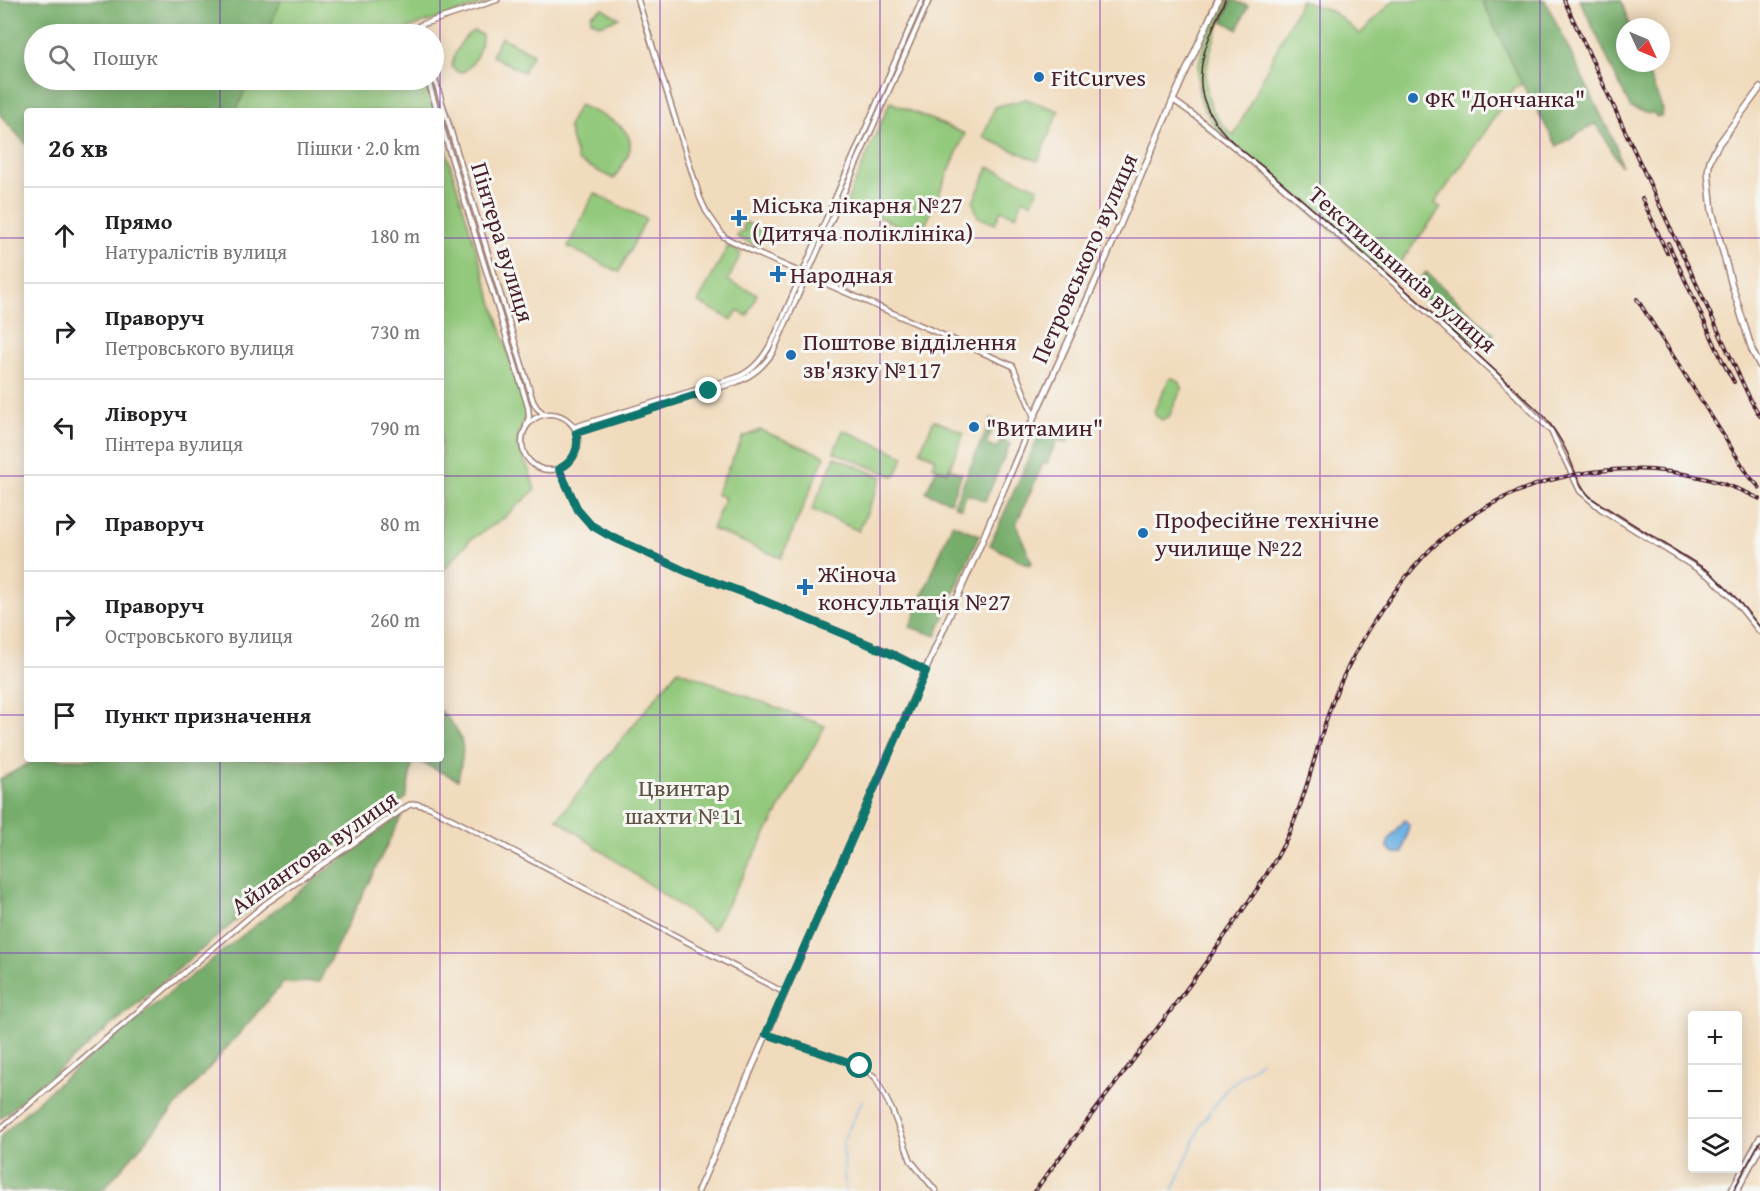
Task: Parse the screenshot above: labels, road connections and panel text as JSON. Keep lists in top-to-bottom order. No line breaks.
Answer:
{"streets":{"main road":["Петровського вулиця"],"street":["Пінтера вулиця","Текстильників вулиця","Айлантова вулиця"]},"crossings":[["Петровського вулиця","Текстильників вулиця"],["Петровського вулиця","Айлантова вулиця"]],"parks":["Цвинтар шахти №11"],"places":{"other":["FitCurves","ФК \"Дончанка\"","Поштове відділення зв'язку №117","\"Витамин\"","Професійне технічне училище №22"],"health":["Міська лікарня №27 (Дитяча поліклініка)","Народная","Жіноча консультація №27"]},"north":"bottom right","page":{"search":"Пошук","heading":["26 хв","Пішки · 2.0 km"],"list":[["Прямо","Натуралістів вулиця","180 m"],["Праворуч","Петровського вулиця","730 m"],["Ліворуч","Пінтера вулиця","790 m"],["Праворуч","80 m"],["Праворуч","Островського вулиця","260 m"],"Пункт призначення"],"map_buttons":["+","−"]}}
